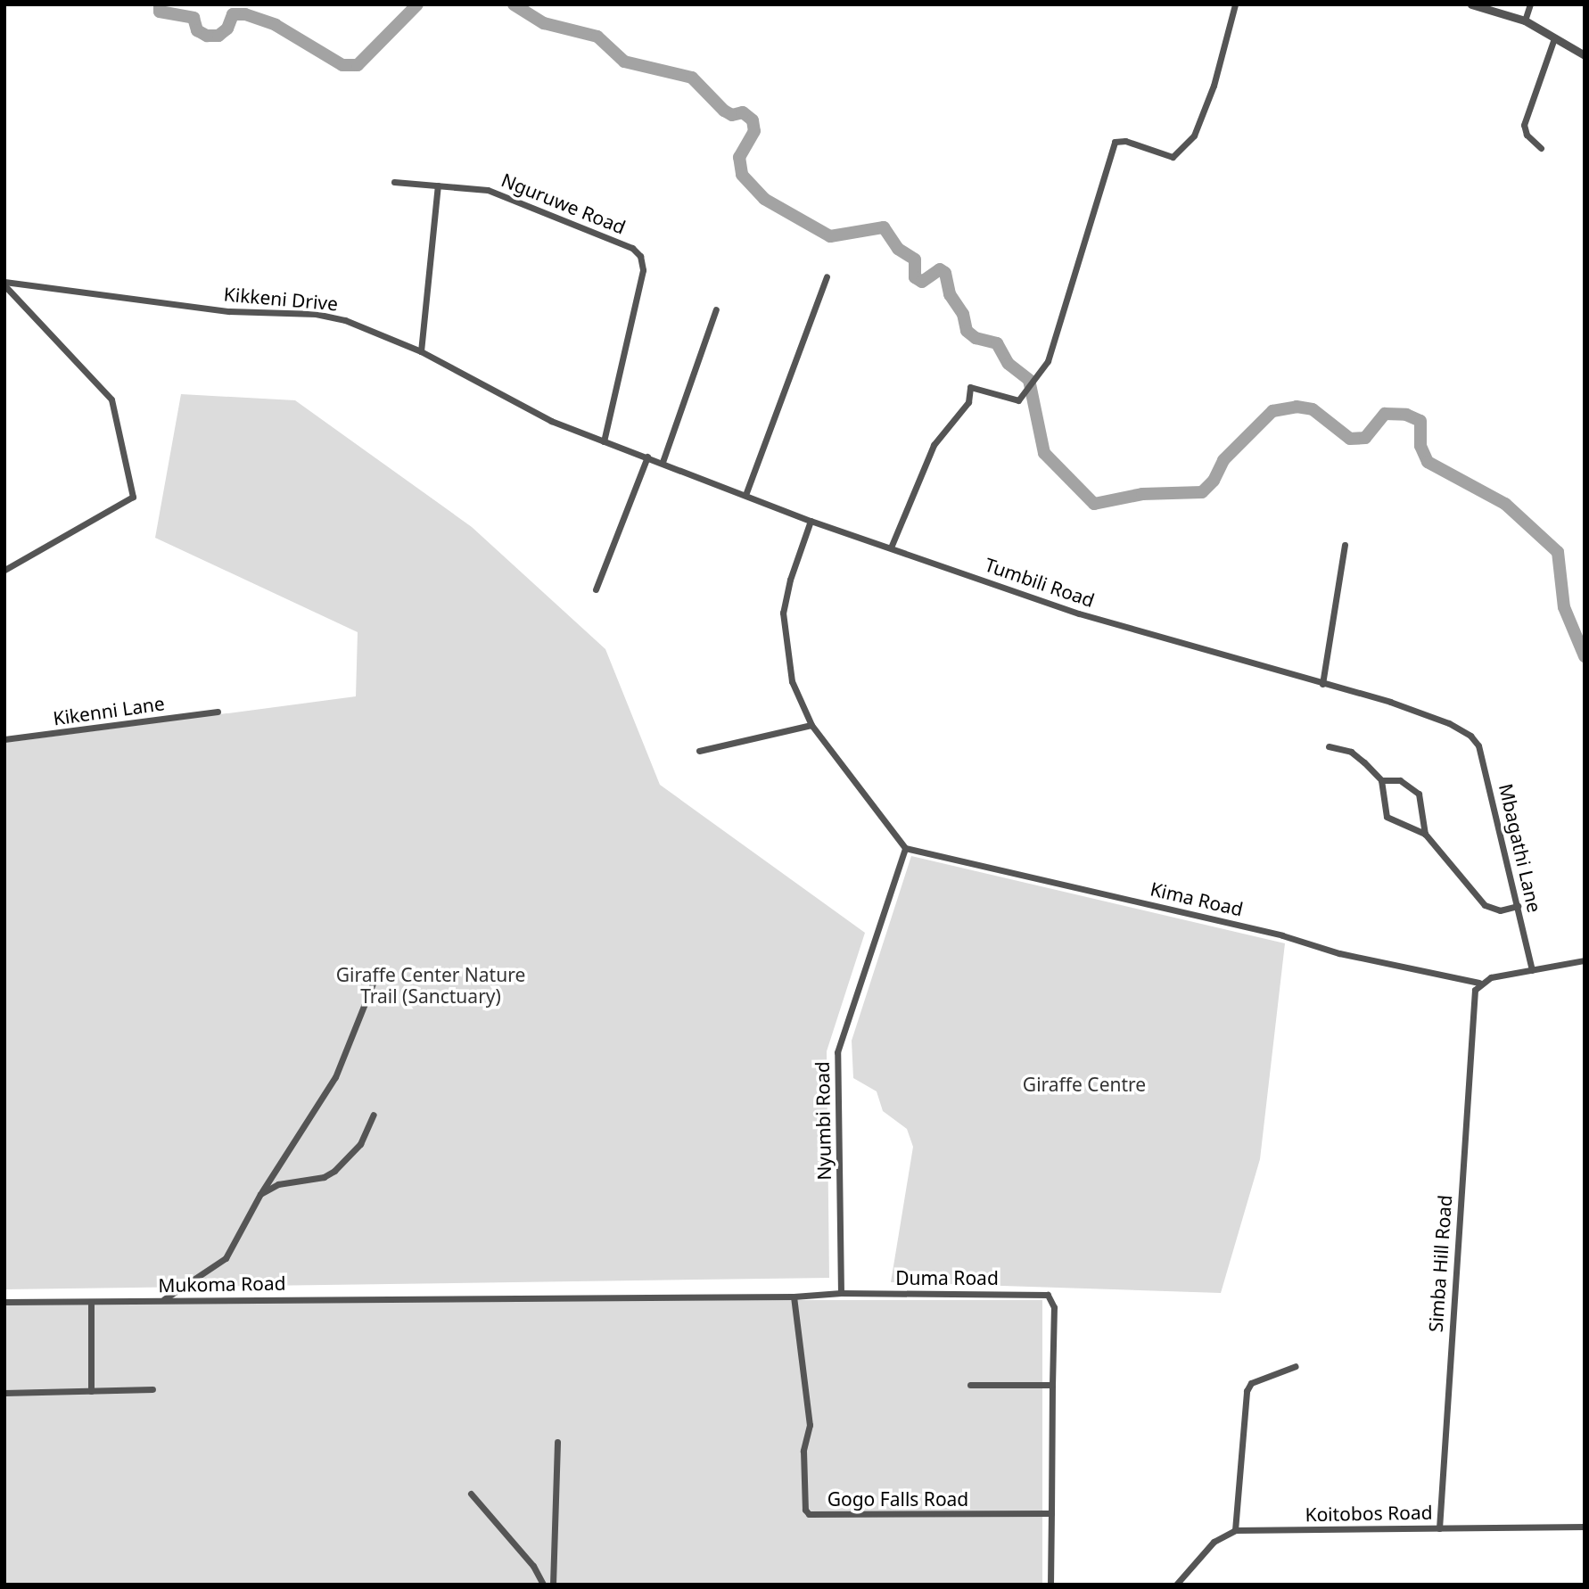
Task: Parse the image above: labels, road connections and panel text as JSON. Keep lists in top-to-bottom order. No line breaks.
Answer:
{"streets":{"street":["Nguruwe Road","Kikkeni Drive","Tumbili Road","Kikenni Lane","Mbagathi Lane","Kima Road","Nyumbi Road","Simba Hill Road","Duma Road","Mukoma Road","Gogo Falls Road","Koitobos Road"]},"crossings":[["Nguruwe Road","Kikkeni Drive"],["Nguruwe Road","Tumbili Road"],["Kikkeni Drive","Tumbili Road"],["Tumbili Road","Mbagathi Lane"],["Kima Road","Nyumbi Road"],["Kima Road","Simba Hill Road"],["Nyumbi Road","Duma Road"],["Simba Hill Road","Koitobos Road"],["Duma Road","Mukoma Road"],["Duma Road","Gogo Falls Road"],["Mukoma Road","Gogo Falls Road"]],"parks":["Giraffe Center Nature Trail (Sanctuary)","Giraffe Centre"]}
